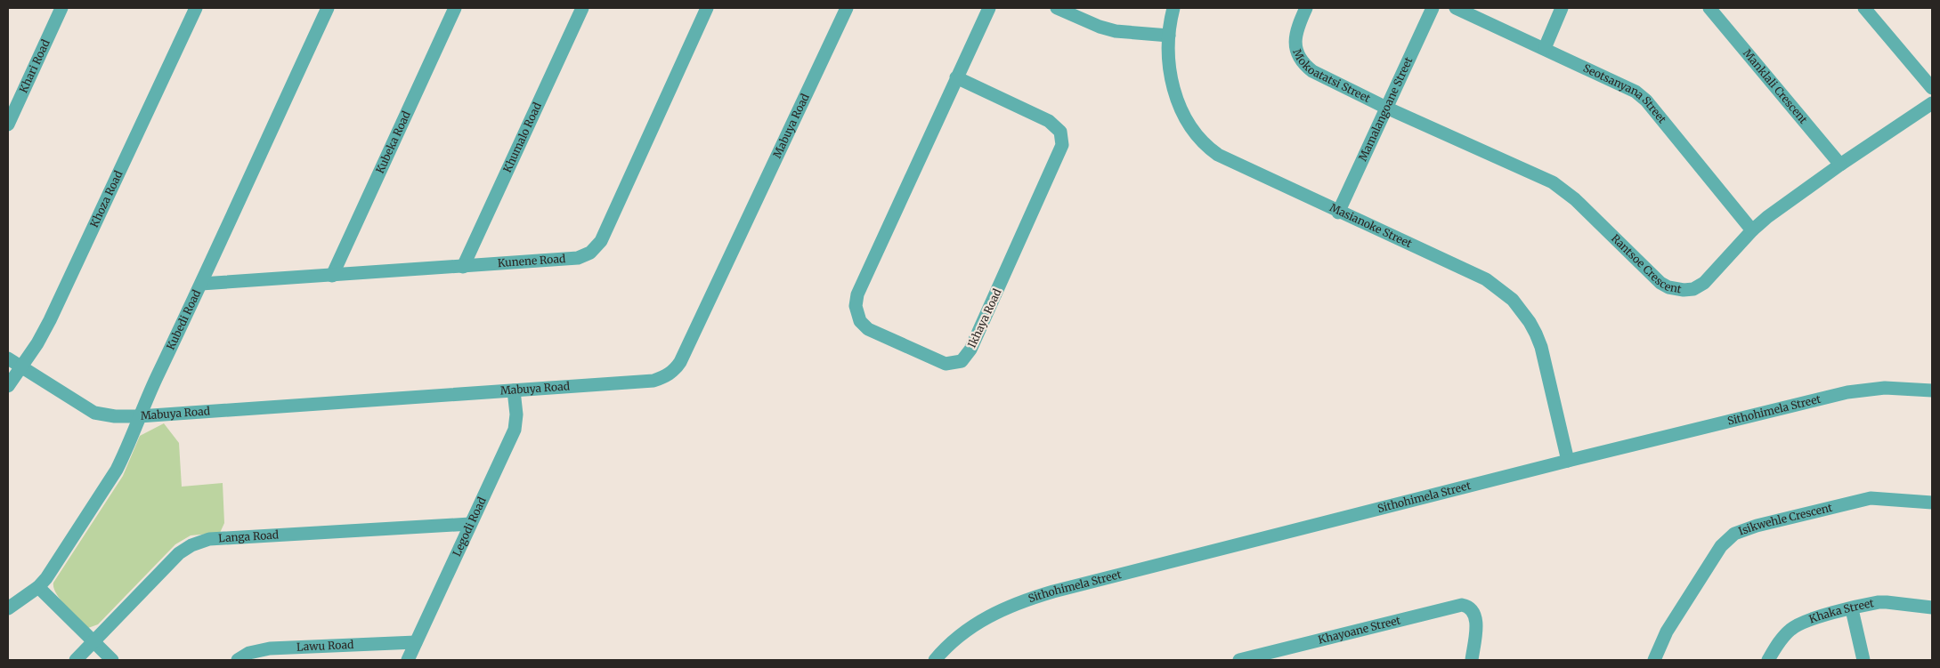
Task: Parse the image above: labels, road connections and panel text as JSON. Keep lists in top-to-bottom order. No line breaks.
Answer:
{"streets":{"street":["Khari Road","Mokoatatsi Street","Manklali Crescent","Seotsanyana Street","Mamalangoane Street","Mabuya Road","Khumalo Road","Kubeka Road","Khoza Road","Masianoke Street","Rantsoe Crescent","Kunene Road","Ikhaya Road","Kubedi Road","Sithohimela Street","Isikwehle Crescent","Legodi Road","Langa Road","Khaka Street","Khayoane Street","Lawu Road"]},"crossings":[["Mokoatatsi Street","Mamalangoane Street"],["Mokoatatsi Street","Rantsoe Crescent"],["Manklali Crescent","Rantsoe Crescent"],["Seotsanyana Street","Rantsoe Crescent"],["Mamalangoane Street","Masianoke Street"],["Mamalangoane Street","Rantsoe Crescent"],["Mabuya Road","Khoza Road"],["Mabuya Road","Kubedi Road"],["Mabuya Road","Legodi Road"],["Khumalo Road","Kunene Road"],["Kubeka Road","Kunene Road"],["Masianoke Street","Sithohimela Street"],["Kunene Road","Kubedi Road"],["Legodi Road","Langa Road"],["Legodi Road","Lawu Road"]]}
